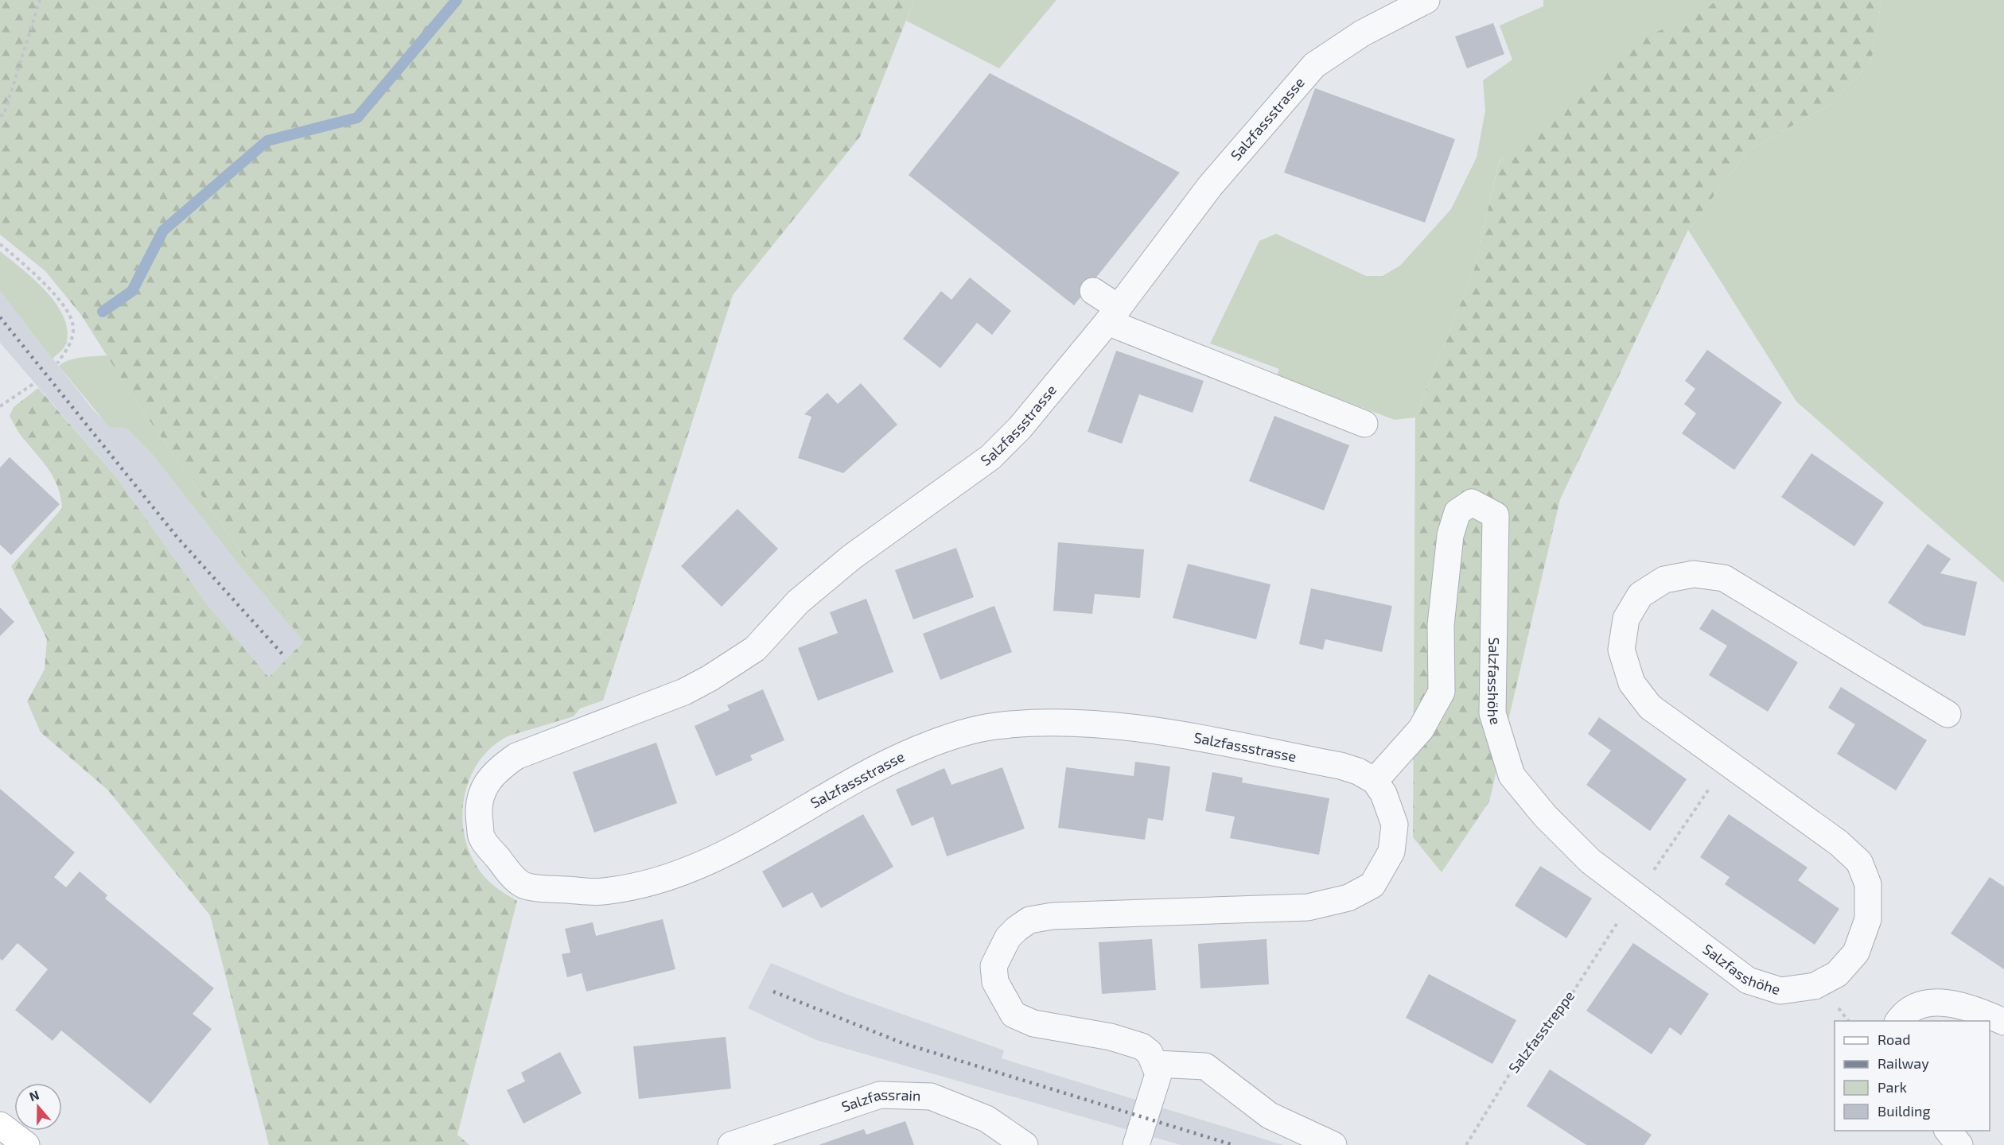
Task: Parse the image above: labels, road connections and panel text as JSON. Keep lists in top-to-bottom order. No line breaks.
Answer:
{"streets":{"street":["Salzfassstrasse","Salzfasshöhe","Salzfassrain"],"path":["Salzfasstreppe"]},"crossings":[["Salzfassstrasse","Salzfasshöhe"],["Salzfasshöhe","Salzfasstreppe"]],"legend":["Road","Railway","Park","Building"],"north":"top"}
